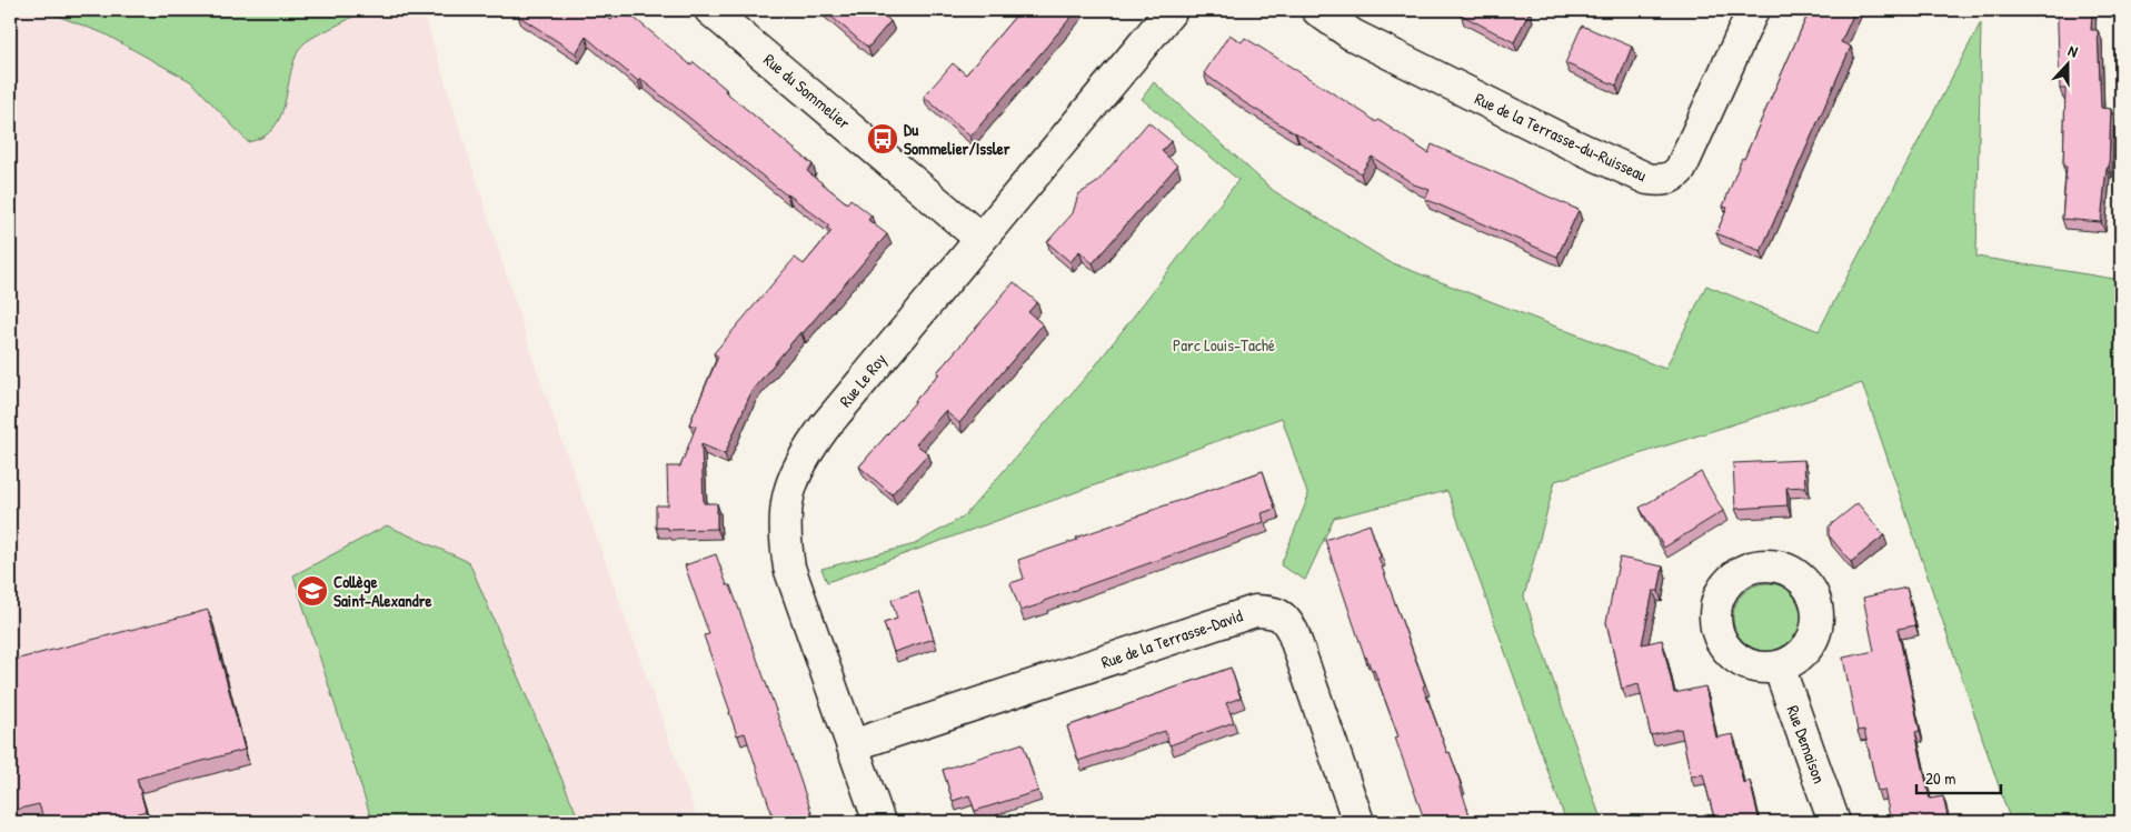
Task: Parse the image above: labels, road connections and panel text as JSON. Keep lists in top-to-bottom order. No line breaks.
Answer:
{"streets":{"street":["Rue du Sommelier","Rue de la Terrasse-du-Ruisseau","Rue Le Roy","Rue de la Terrasse-David","Rue Demaison"]},"crossings":[["Rue du Sommelier","Rue Le Roy"],["Rue Le Roy","Rue de la Terrasse-David"]],"parks":["Parc Louis-Taché"],"places":{"bus stop":["Du Sommelier/Issler"],"school or university":["Collège Saint-Alexandre"]},"scale_bar":"20 m","north":"top"}
